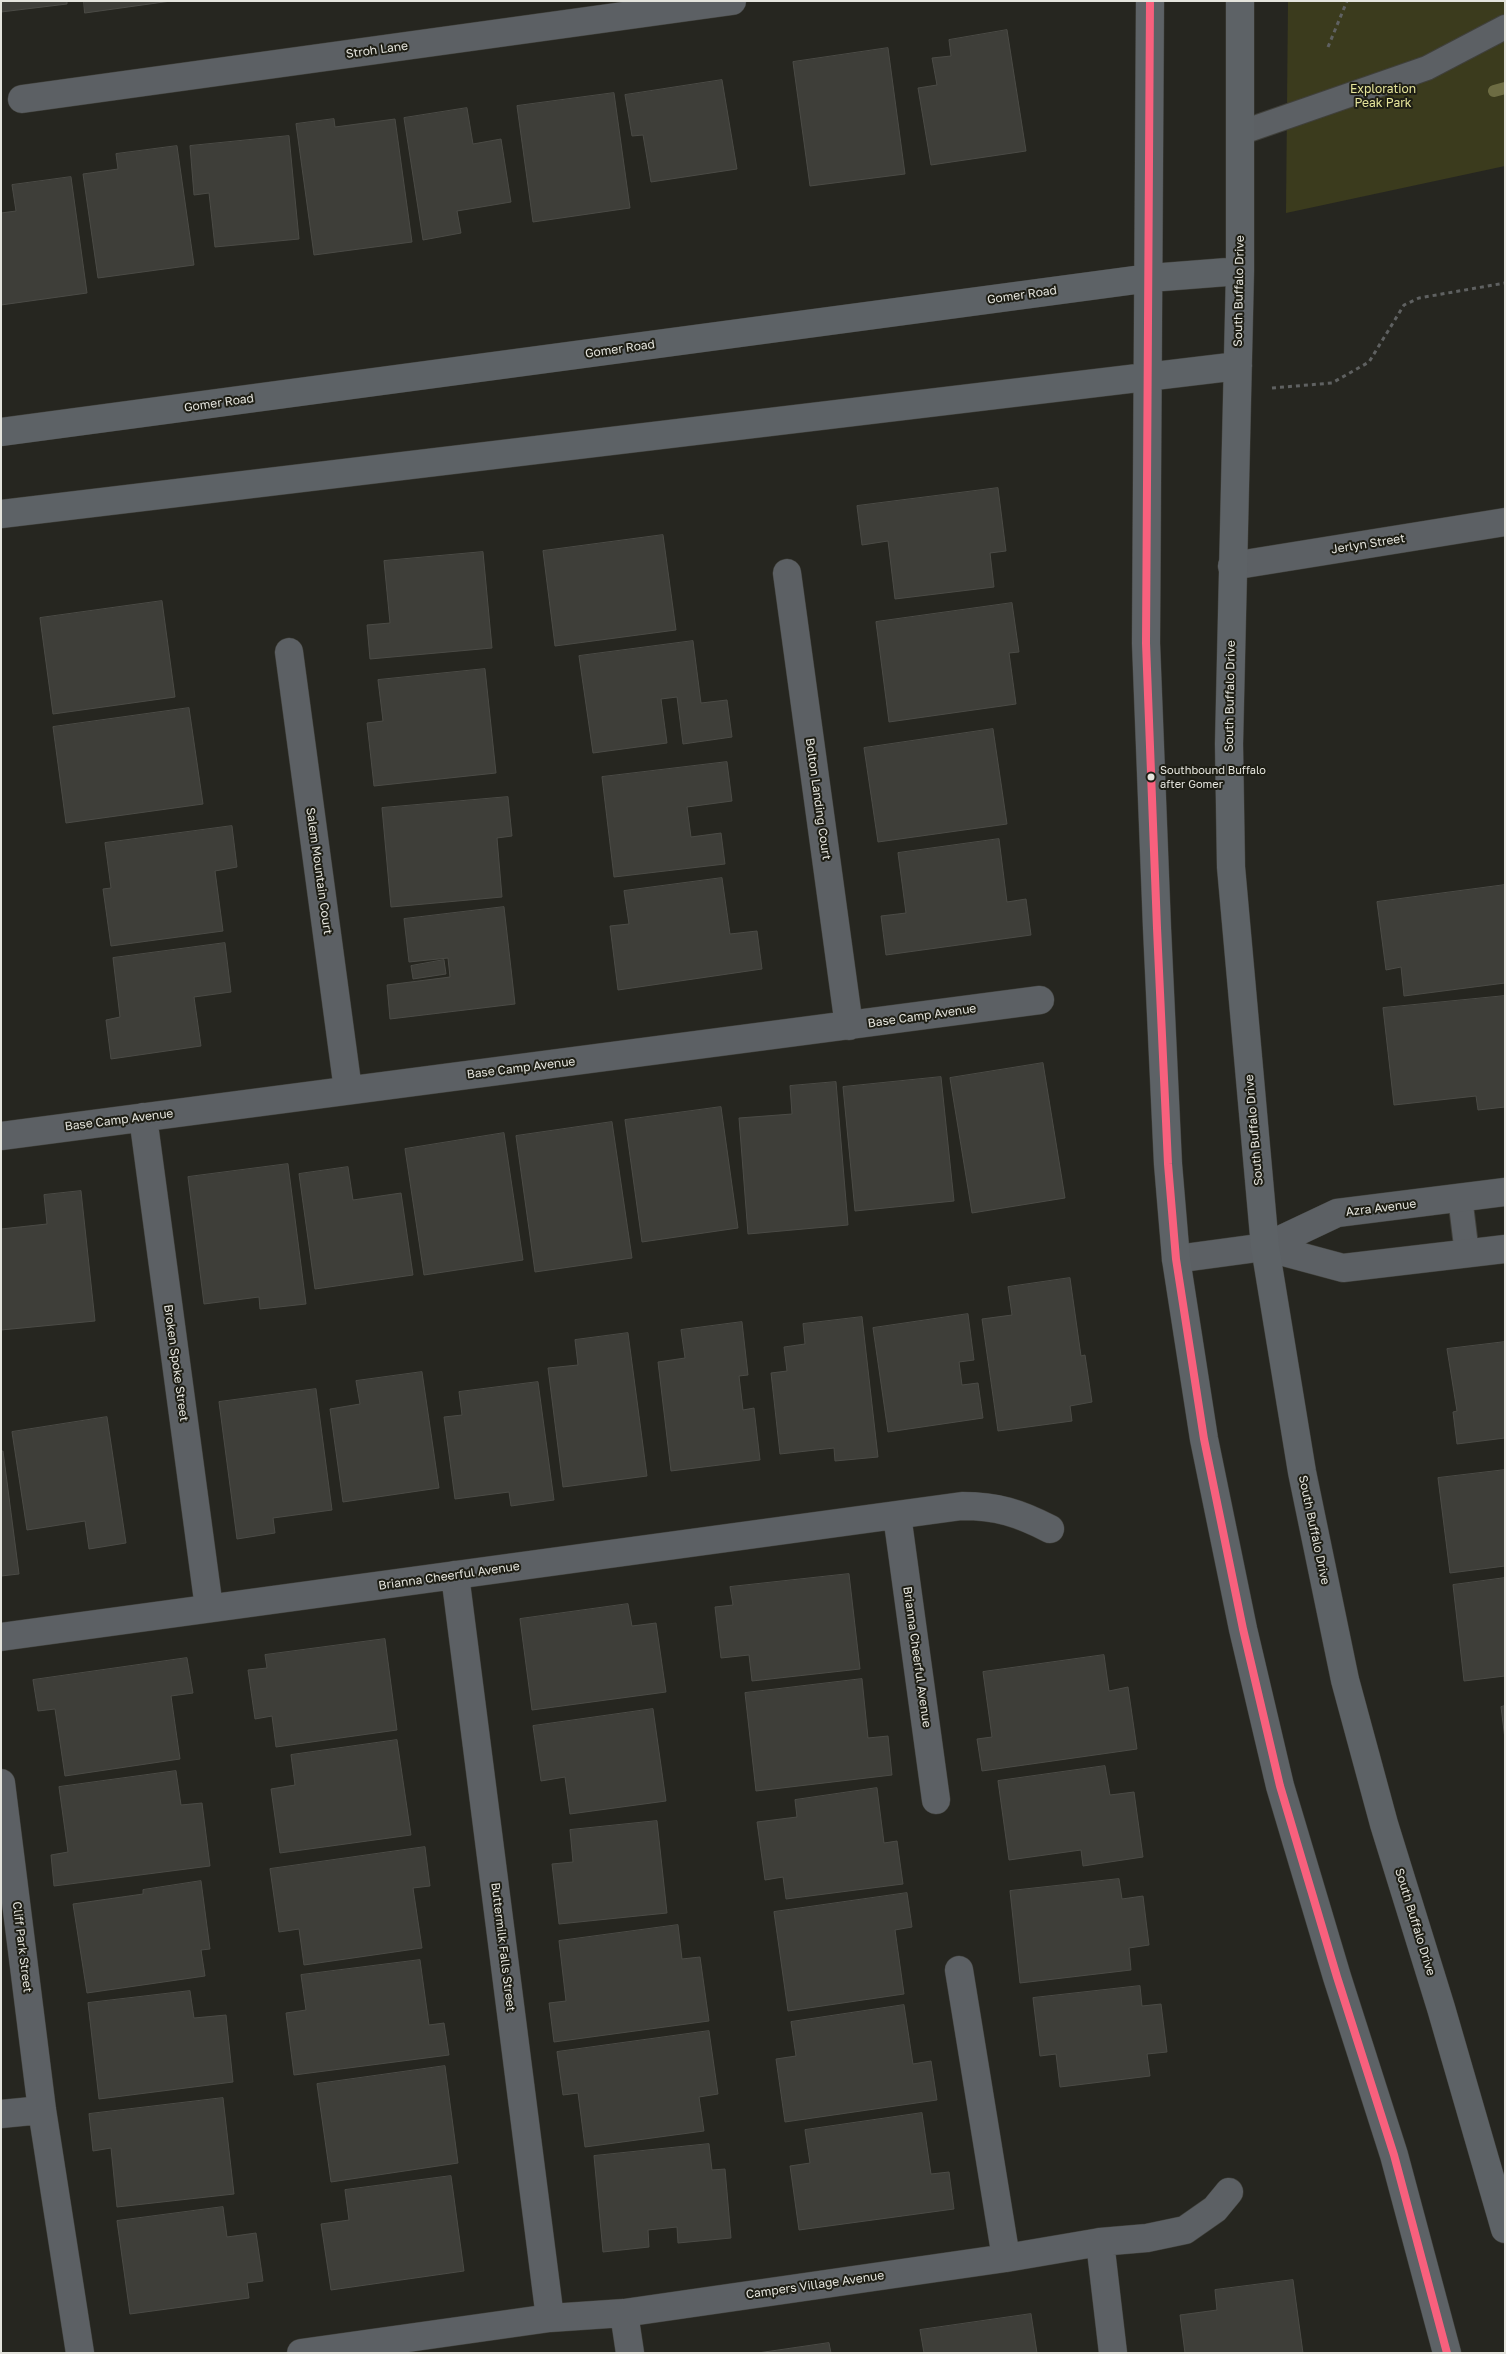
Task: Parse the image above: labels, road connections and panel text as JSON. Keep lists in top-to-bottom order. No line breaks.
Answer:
{"streets":{"main road":["South Buffalo Drive","Gomer Road"],"street":["Stroh Lane","Jerlyn Street","Bolton Landing Court","Salem Mountain Court","Base Camp Avenue","Azra Avenue","Broken Spoke Street","Brianna Cheerful Avenue","Cliff Park Street","Buttermilk Falls Street","Campers Village Avenue"]},"crossings":[["South Buffalo Drive","Gomer Road"],["South Buffalo Drive","Jerlyn Street"],["South Buffalo Drive","Azra Avenue"],["Bolton Landing Court","Base Camp Avenue"],["Salem Mountain Court","Base Camp Avenue"],["Base Camp Avenue","Broken Spoke Street"],["Broken Spoke Street","Brianna Cheerful Avenue"],["Brianna Cheerful Avenue","Buttermilk Falls Street"],["Buttermilk Falls Street","Campers Village Avenue"]],"parks":["Exploration Peak Park"],"places":["Southbound Buffalo after Gomer"]}
